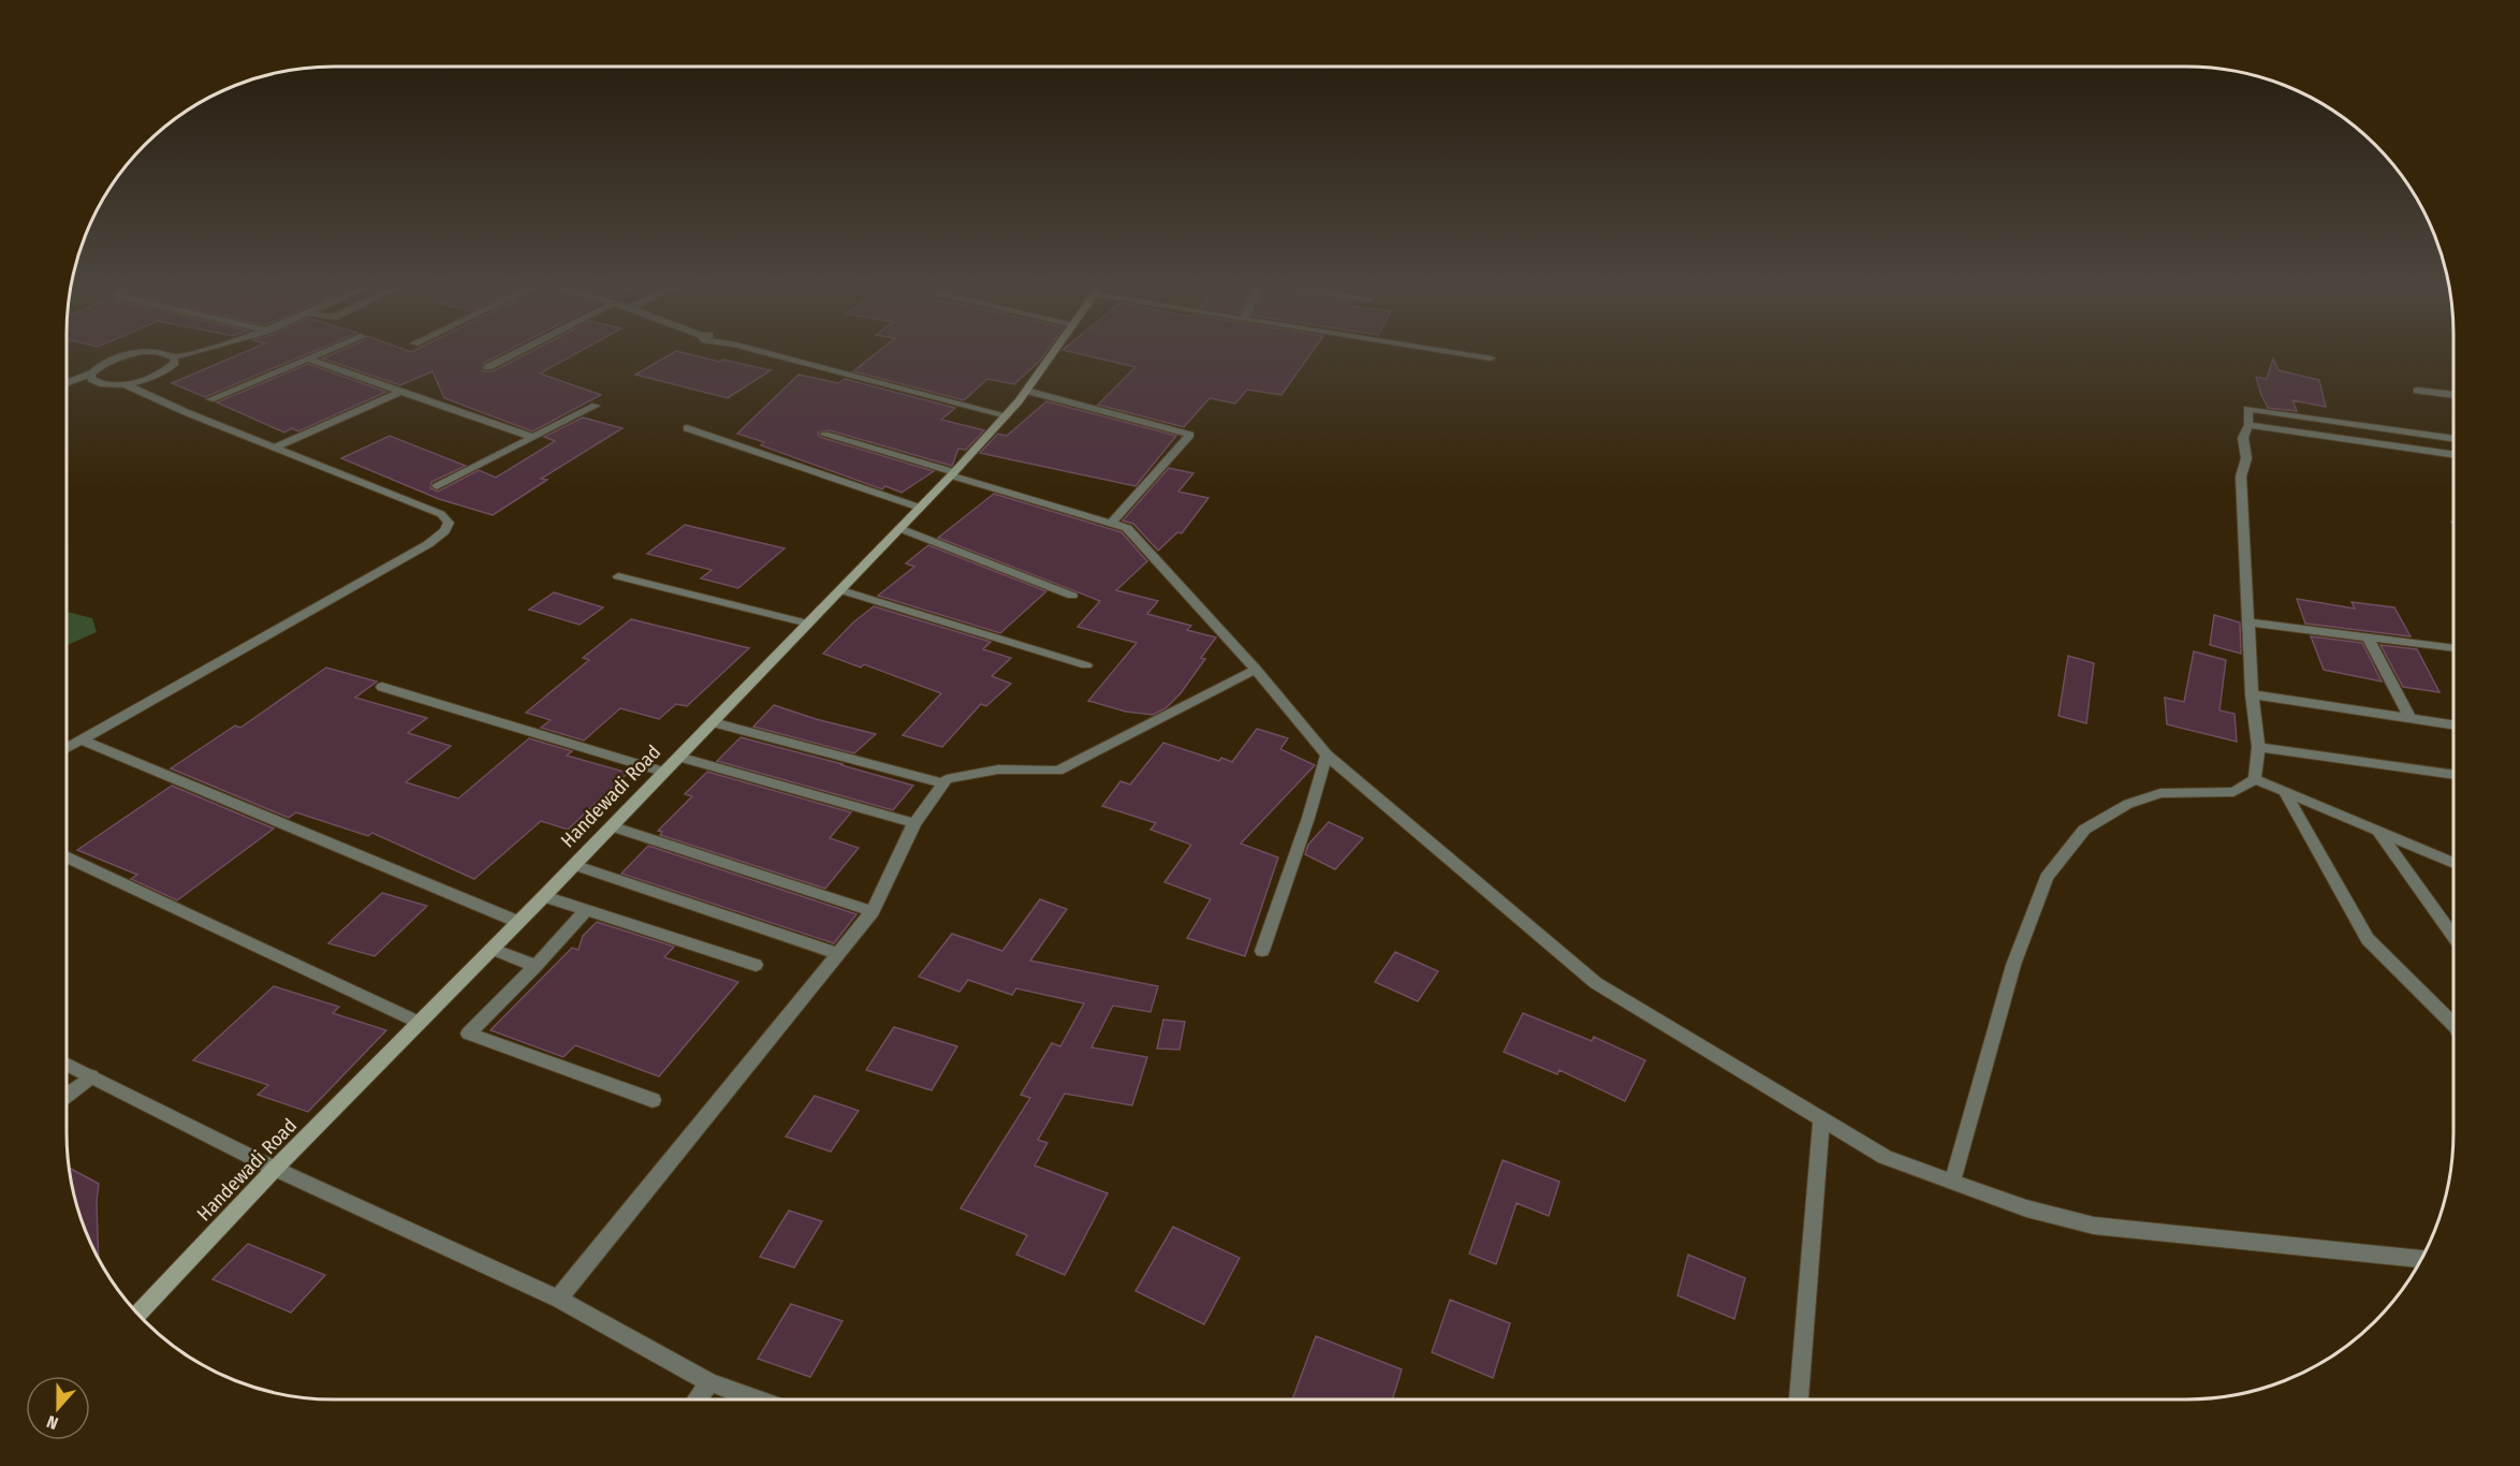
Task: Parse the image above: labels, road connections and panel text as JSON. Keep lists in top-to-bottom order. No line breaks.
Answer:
{"streets":{"main road":["Handewadi Road"]},"north":"bottom"}
